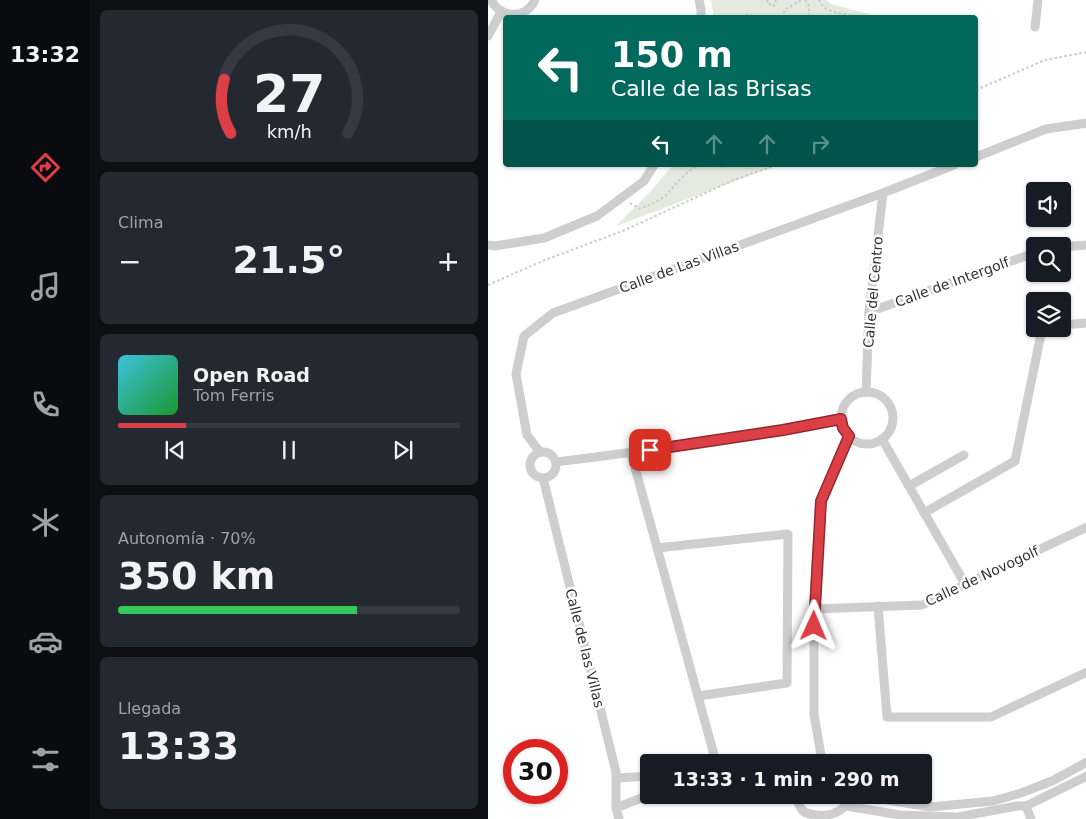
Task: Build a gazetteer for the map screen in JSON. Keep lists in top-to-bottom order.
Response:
{
  "streets": {
    "street": [
      "Calle de Las Villas",
      "Calle de Intergolf",
      "Calle del Centro",
      "Calle de Novogolf",
      "Calle de las Villas"
    ]
  },
  "crossings": [
    ["Calle de Las Villas", "Calle del Centro"],
    ["Calle de Las Villas", "Calle de las Villas"],
    ["Calle de Intergolf", "Calle del Centro"]
  ],
  "page": {
    "tabs": "13:32",
    "turn": ["150 m", "Calle de las Brisas"],
    "tile": [
      "Clima",
      ["Autonomía · 70%", "350 km"],
      ["Llegada", "13:33"]
    ],
    "heat": ["−", "21.5°", "+"],
    "song": ["Open Road", "Tom Ferris"],
    "limit": "30",
    "trip": "13:33 · 1 min · 290 m",
    "gauge": ["27", "km/h"]
  }
}
